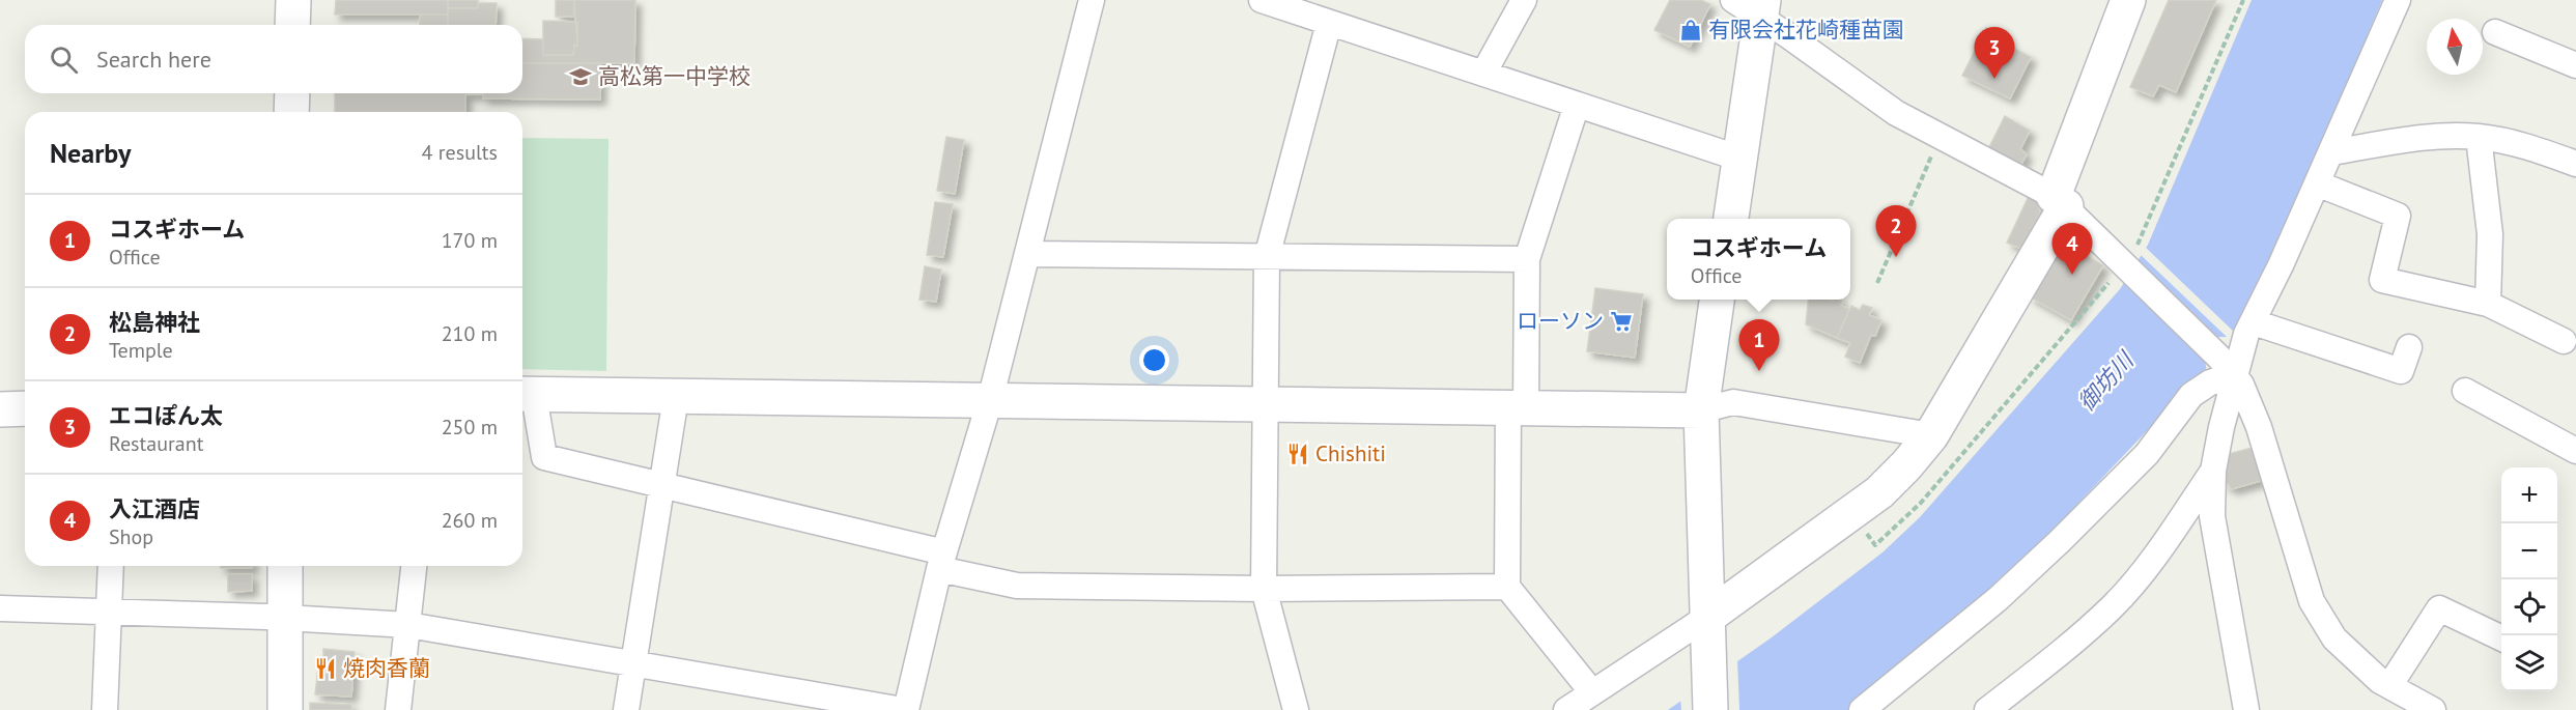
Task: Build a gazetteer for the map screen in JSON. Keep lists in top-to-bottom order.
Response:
{
  "water": ["御坊川"],
  "places": {
    "shop": ["有限会社花崎種苗園"],
    "school or university": ["高松第一中学校"],
    "supermarket": ["ローソン"],
    "restaurant": ["Chishiti", "焼肉香蘭"]
  },
  "north": "top",
  "page": {
    "search": "Search here",
    "pins": [
      "3",
      "2",
      "4",
      "1"
    ],
    "heading": ["Nearby", "4 results"],
    "list": [
      {
        "mark": "1",
        "name": "コスギホーム",
        "note": "Office",
        "value": "170 m"
      },
      {
        "mark": "2",
        "name": "松島神社",
        "note": "Temple",
        "value": "210 m"
      },
      {
        "mark": "3",
        "name": "エコぽん太",
        "note": "Restaurant",
        "value": "250 m"
      },
      {
        "mark": "4",
        "name": "入江酒店",
        "note": "Shop",
        "value": "260 m"
      }
    ],
    "popup": ["コスギホーム", "Office"],
    "map_buttons": ["+", "−"]
  }
}
